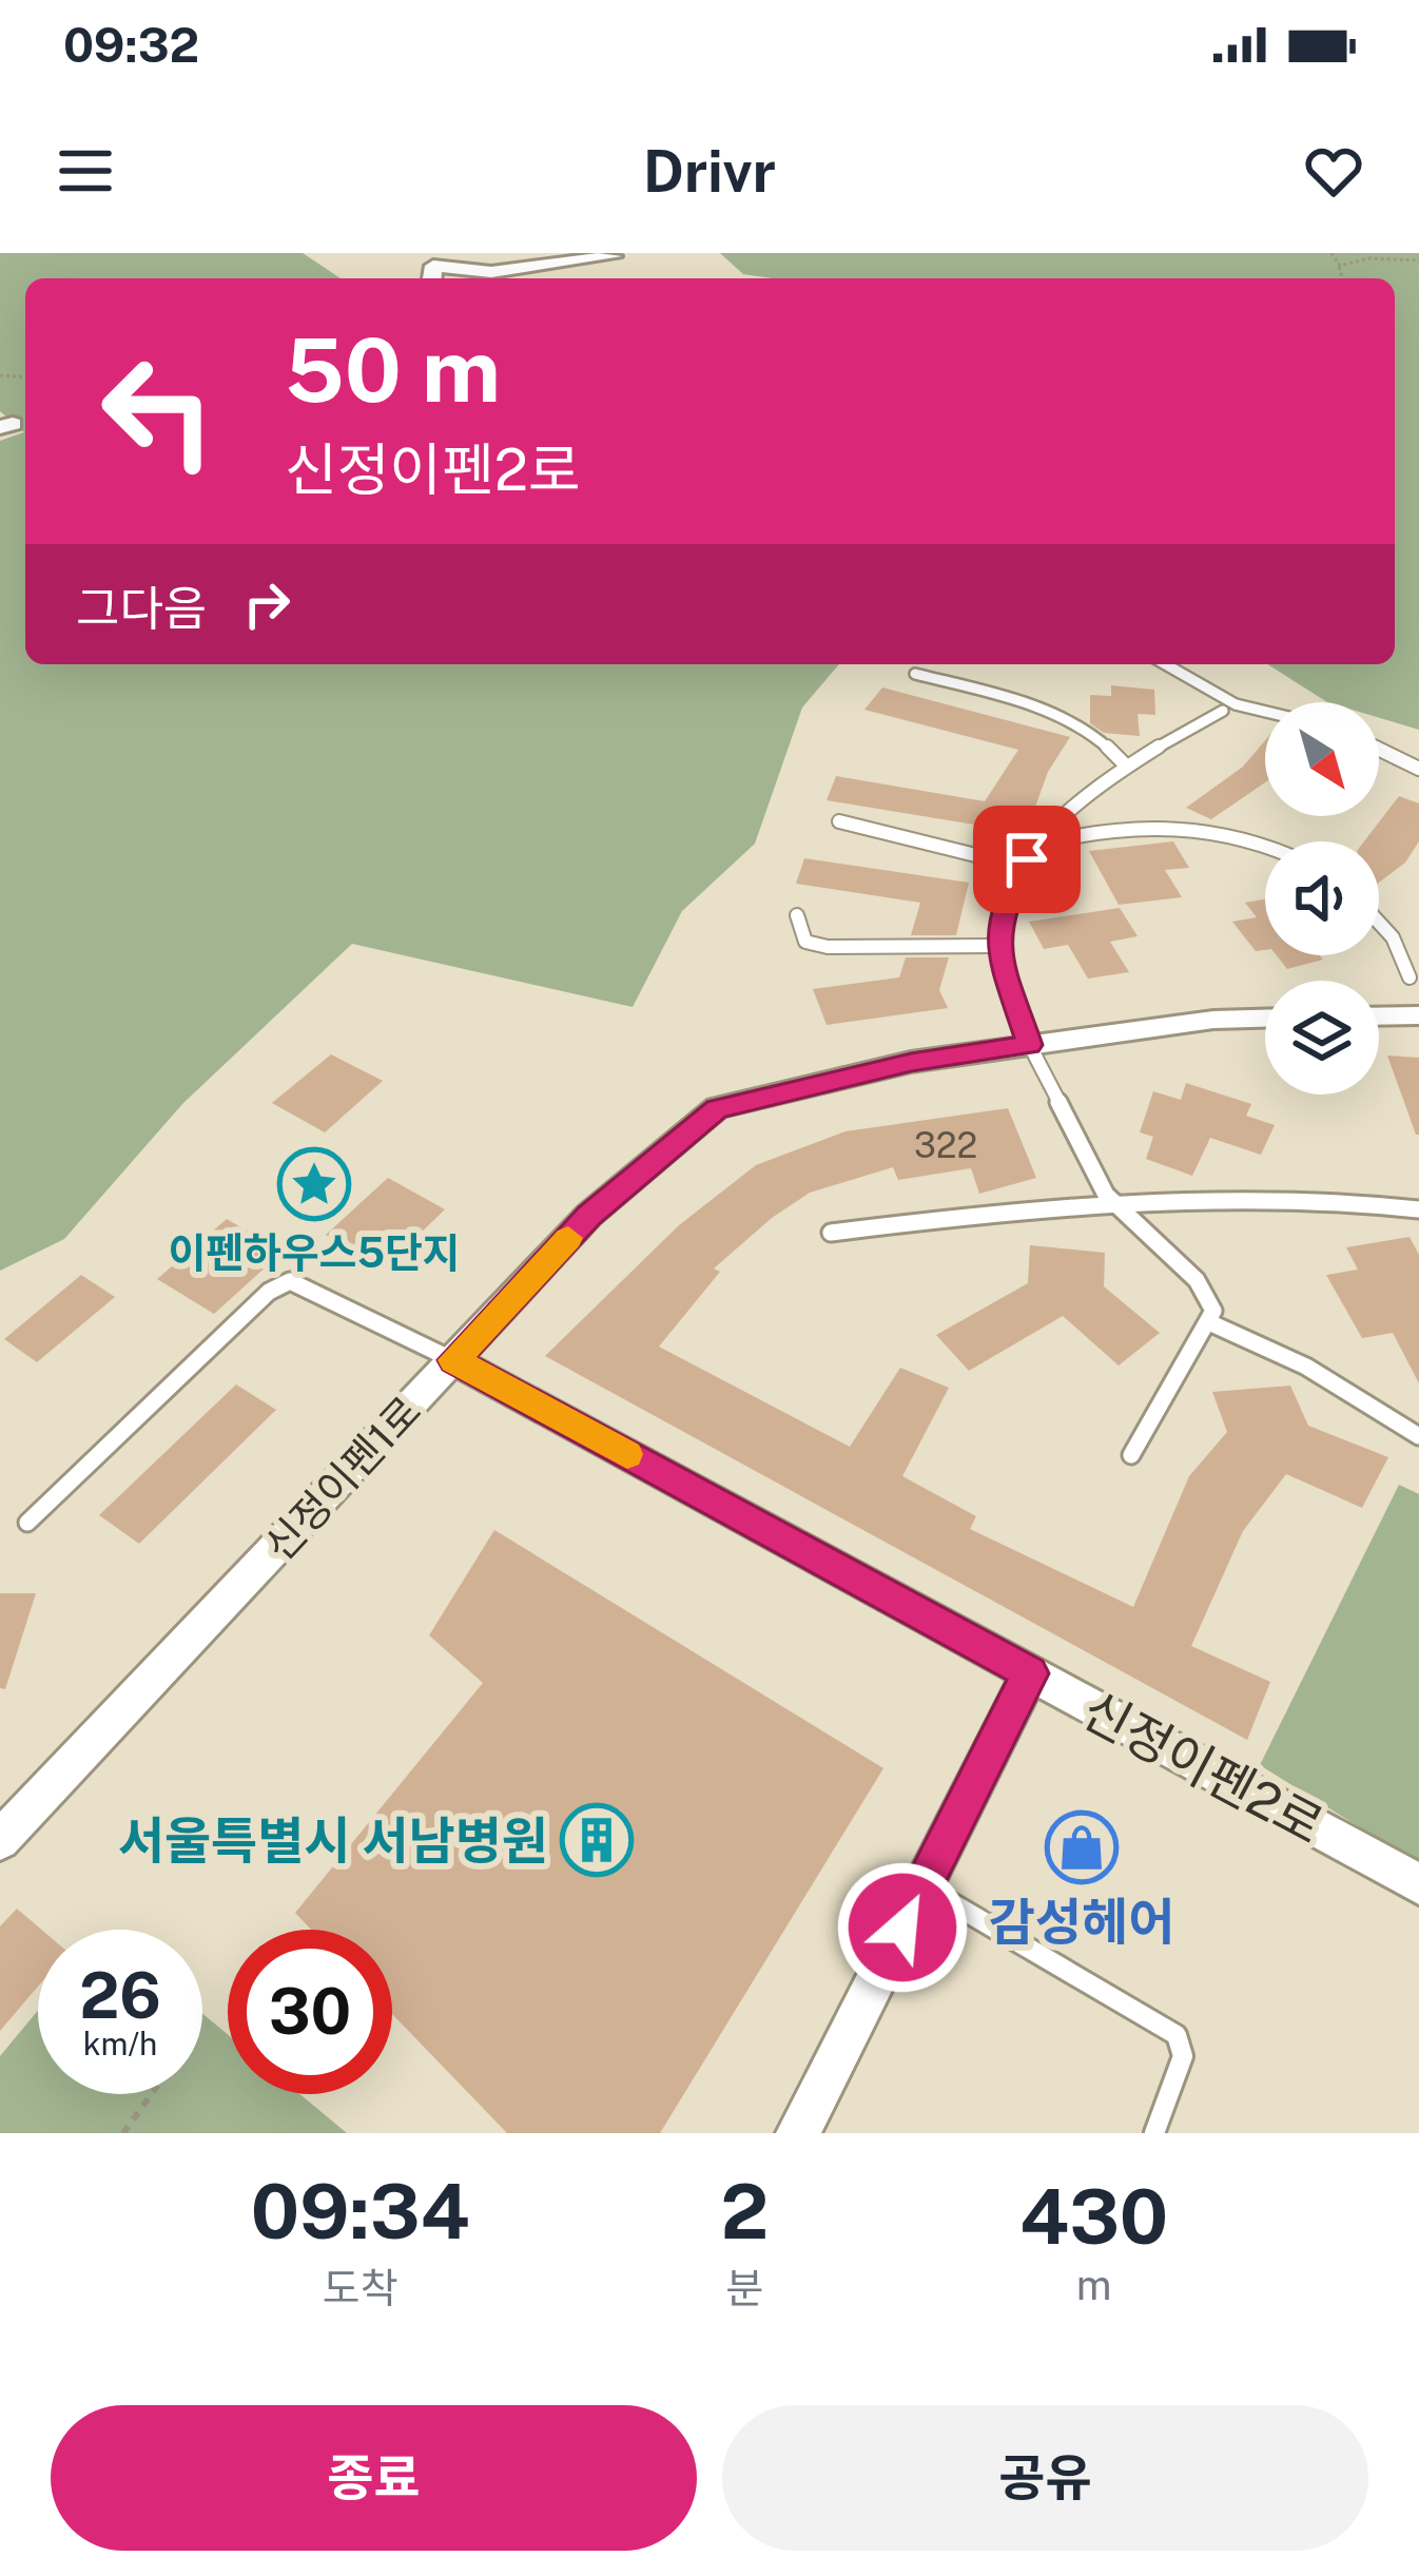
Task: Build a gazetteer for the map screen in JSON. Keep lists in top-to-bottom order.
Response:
{
  "streets": {
    "street": ["신정이펜1로", "신정이펜2로"]
  },
  "crossings": [
    ["신정이펜1로", "신정이펜2로"]
  ],
  "places": {
    "place": ["이펜하우스5단지"],
    "building": ["서울특별시 서남병원"],
    "shop": ["감성헤어"]
  },
  "house_numbers": ["322"],
  "north": "bottom right",
  "page": {
    "status": "09:32",
    "header": "Drivr",
    "turn": ["50 m", "신정이펜2로"],
    "then": "그다음",
    "speed": "26 km/h",
    "limit": "30",
    "eta": [
      "09:34",
      "도착",
      "2",
      "분",
      "430",
      "m"
    ],
    "buttons": ["종료", "공유"]
  }
}
